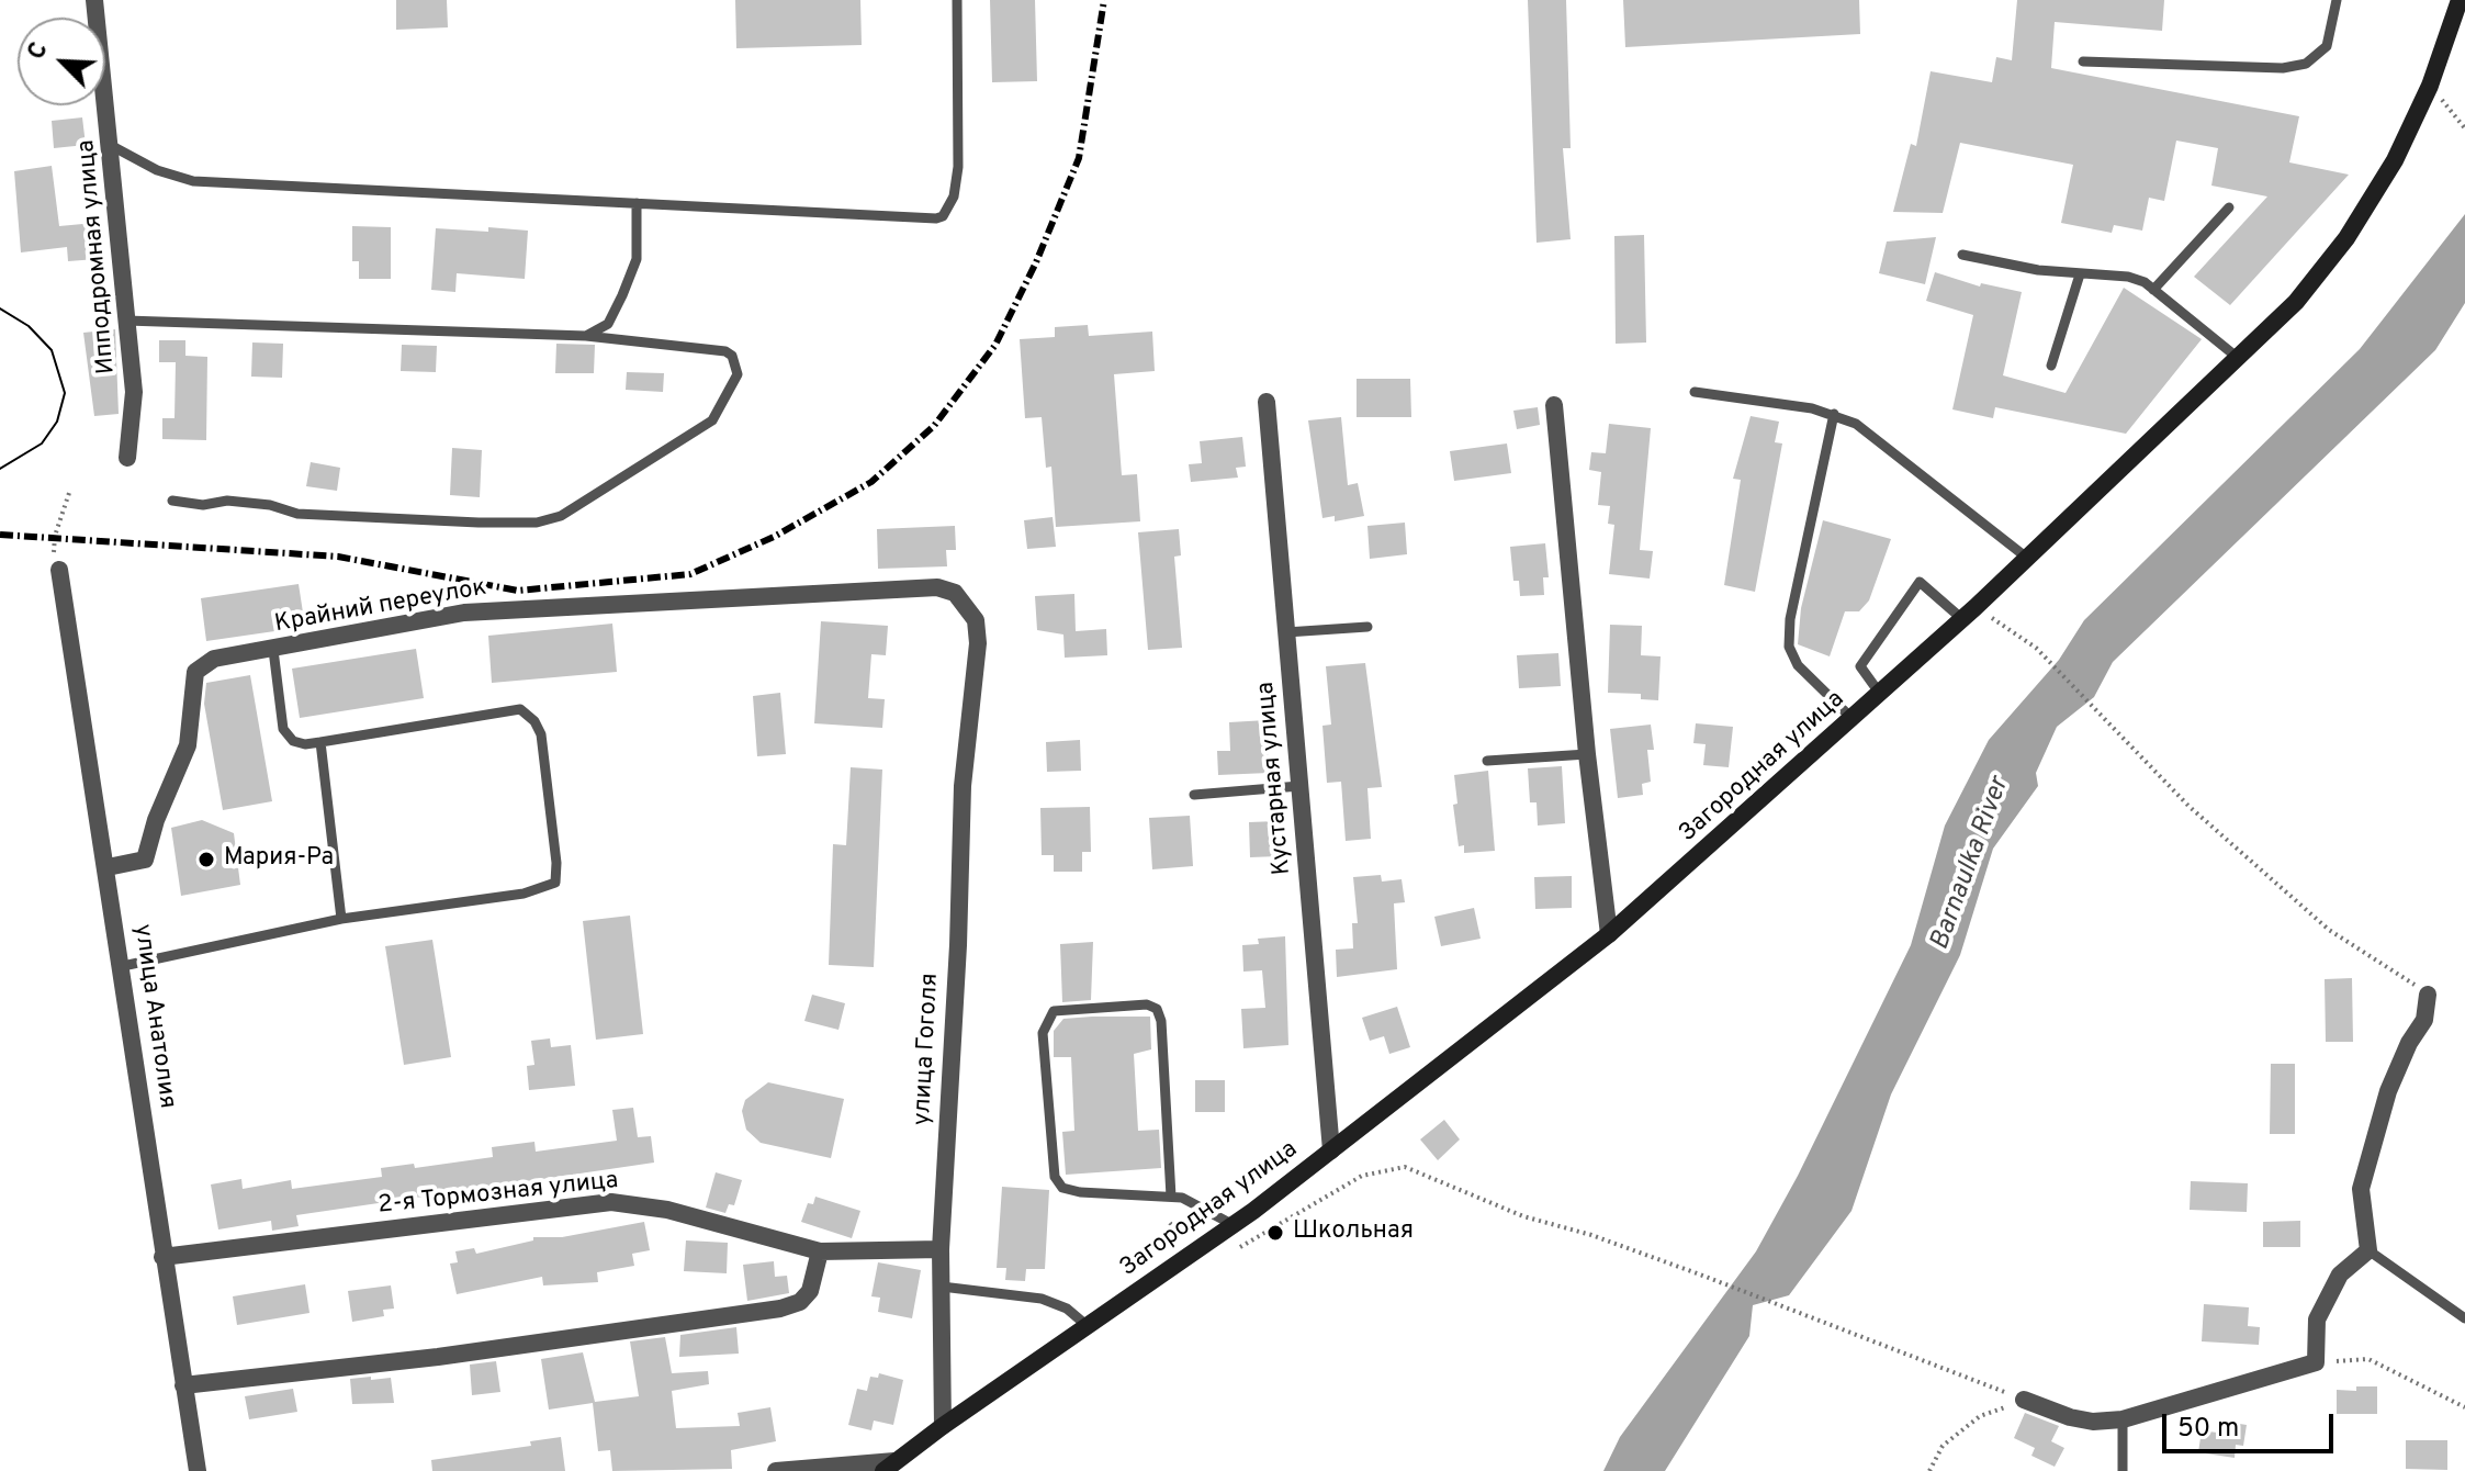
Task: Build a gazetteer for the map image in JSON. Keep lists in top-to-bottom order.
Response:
{
  "streets": {
    "main road": ["Загородная улица"],
    "street": [
      "Ипподромная улица",
      "Крайний переулок",
      "Кустарная улица",
      "улица Анатолия",
      "улица Гоголя",
      "2-я Тормозная улица"
    ]
  },
  "crossings": [
    ["Крайний переулок", "улица Анатолия"],
    ["Крайний переулок", "улица Гоголя"],
    ["Загородная улица", "Кустарная улица"],
    ["Загородная улица", "улица Гоголя"],
    ["улица Анатолия", "2-я Тормозная улица"],
    ["улица Гоголя", "2-я Тормозная улица"]
  ],
  "water": ["Barnaulka River"],
  "places": ["Мария-Ра", "Школьная"],
  "scale_bar": "50 m",
  "north": "top left"
}
